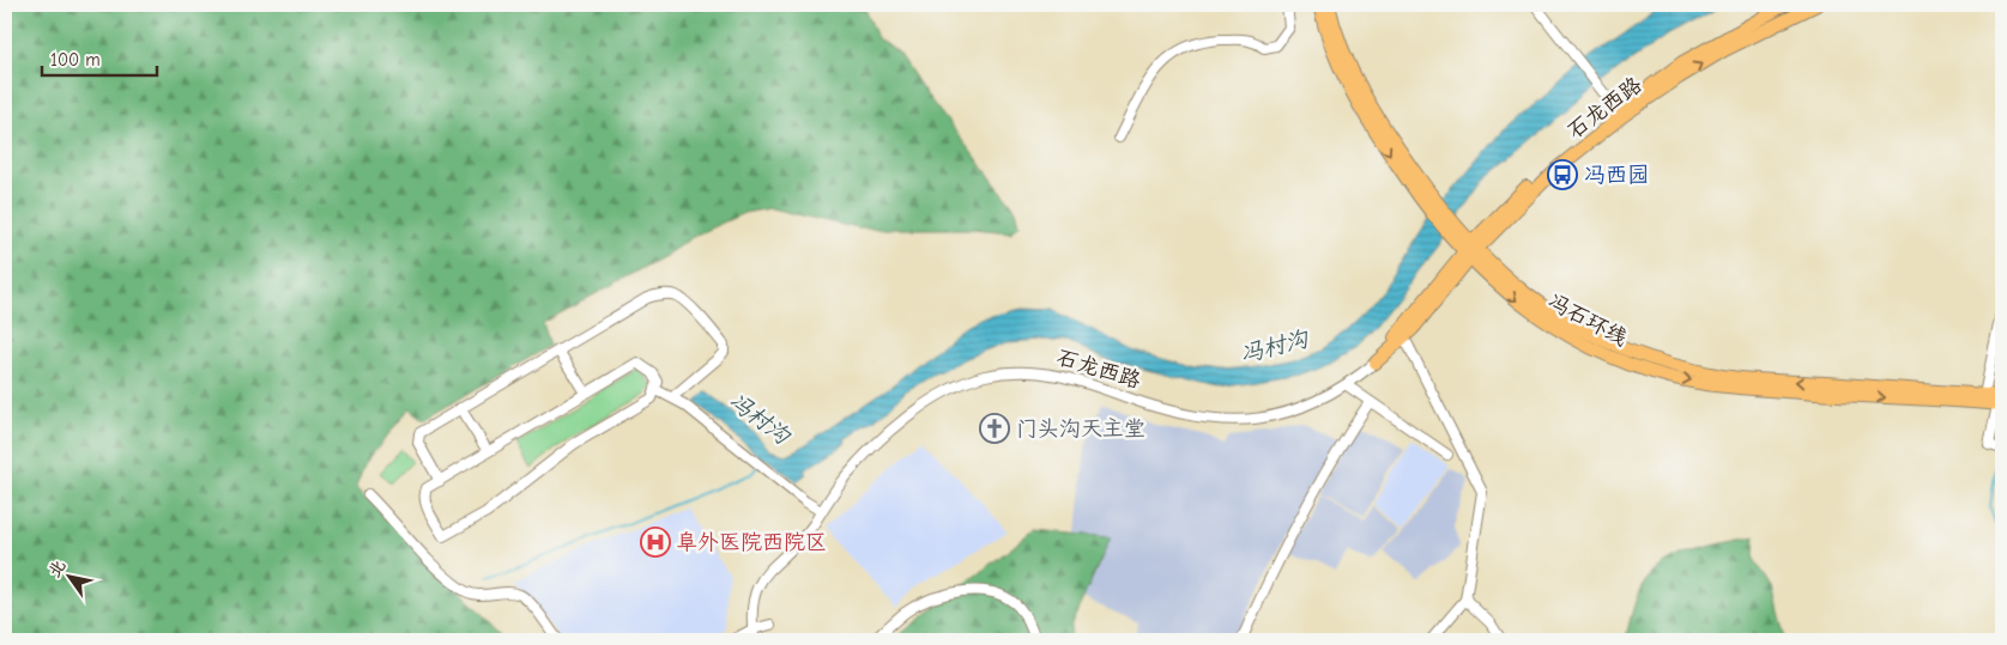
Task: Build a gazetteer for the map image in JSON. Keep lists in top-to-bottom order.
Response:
{
  "streets": {
    "main road": ["石龙西路", "冯石环线"]
  },
  "crossings": [
    ["石龙西路", "冯石环线"]
  ],
  "water": ["冯村沟"],
  "places": {
    "bus stop": ["冯西园"],
    "church": ["门头沟天主堂"],
    "hospital": ["阜外医院西院区"]
  },
  "scale_bar": "100 m",
  "north": "top left"
}
